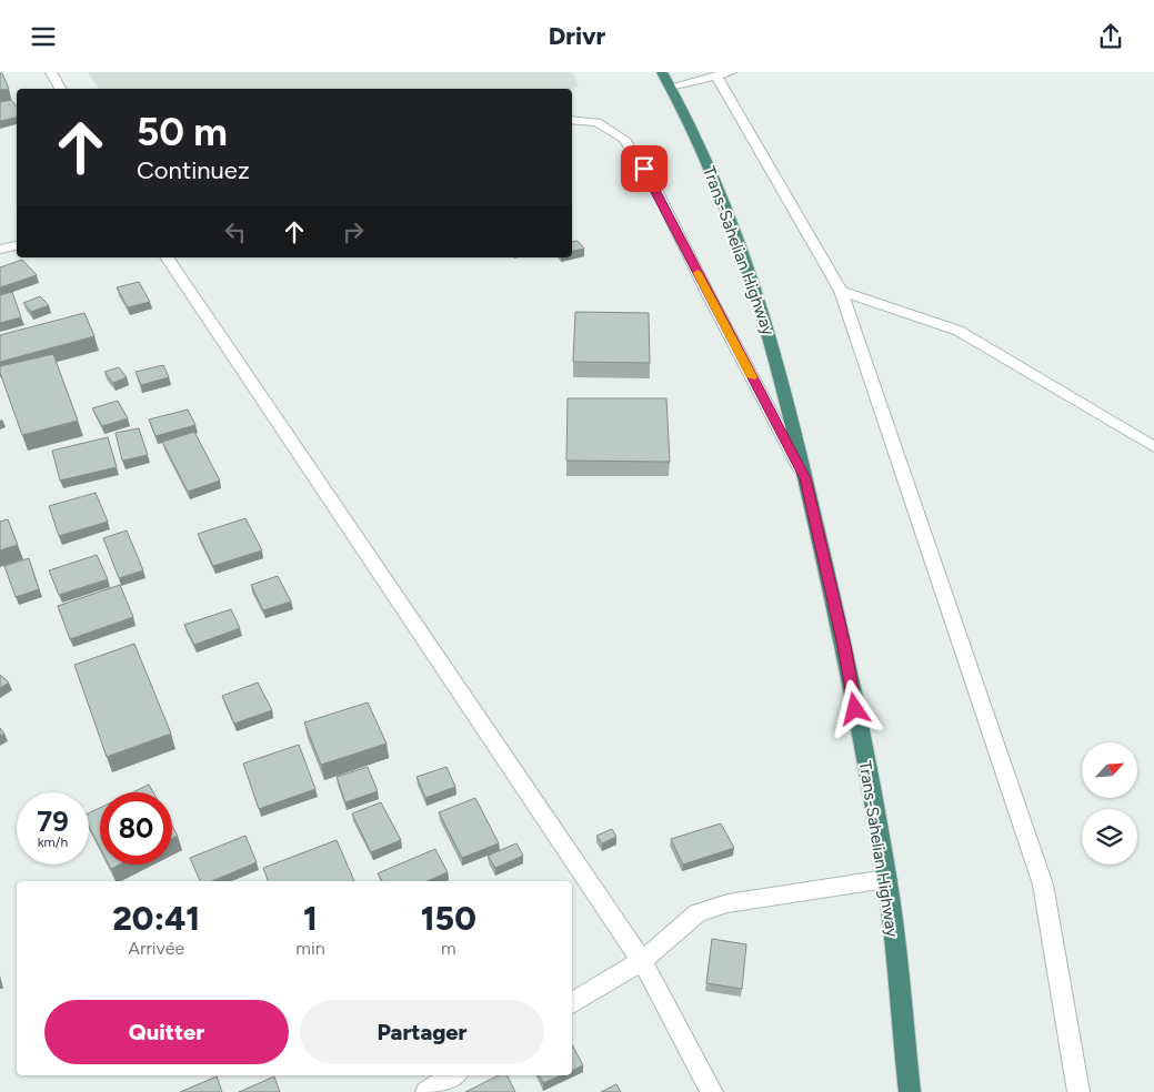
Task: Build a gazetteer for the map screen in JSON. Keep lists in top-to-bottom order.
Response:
{
  "streets": {
    "highway": ["Trans-Sahelian Highway"]
  },
  "north": "top right",
  "page": {
    "header": "Drivr",
    "turn": ["50 m", "Continuez"],
    "speed": "79 km/h",
    "limit": "80",
    "eta": [
      "20:41",
      "Arrivée",
      "1",
      "min",
      "150",
      "m"
    ],
    "buttons": ["Quitter", "Partager"]
  }
}
